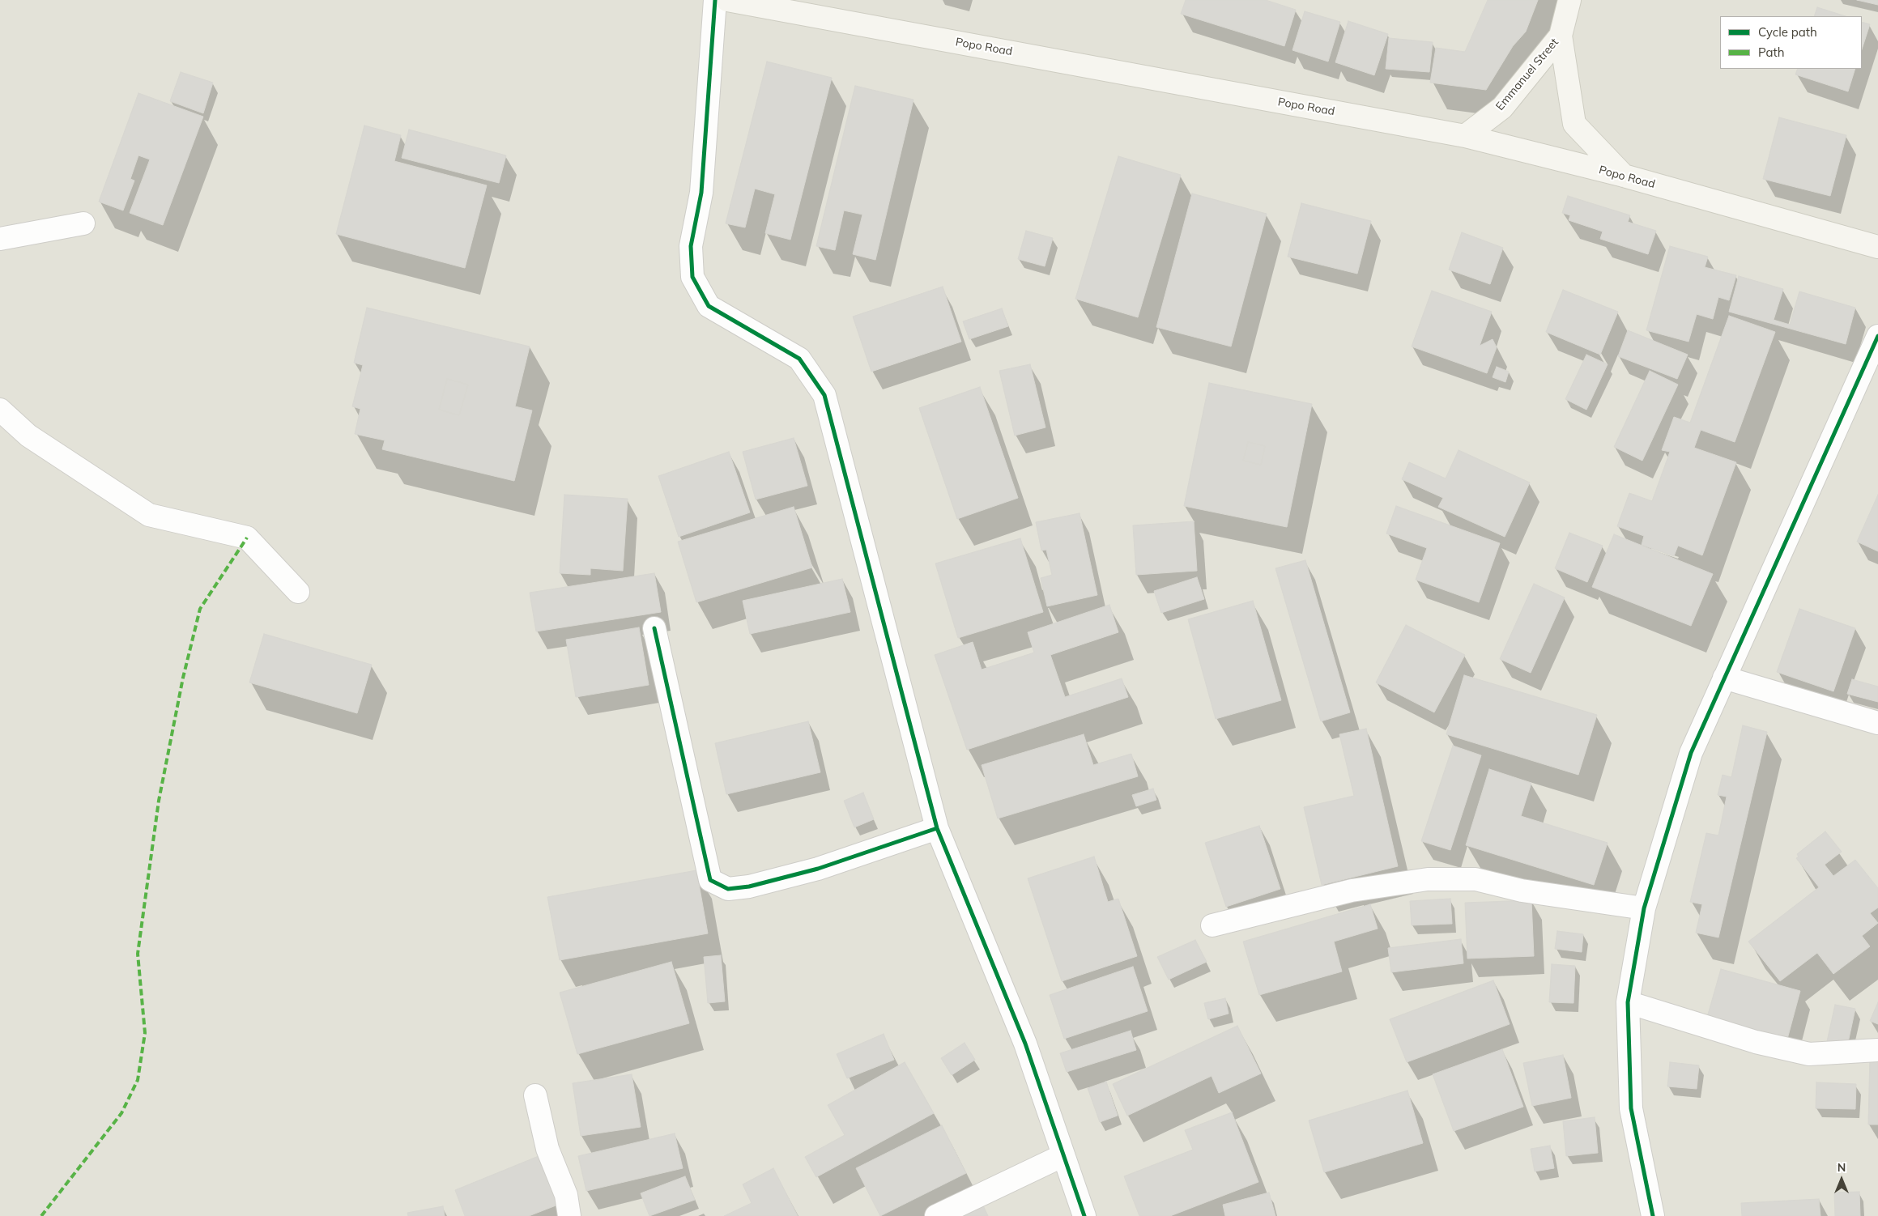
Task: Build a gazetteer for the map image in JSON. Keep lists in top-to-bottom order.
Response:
{
  "streets": {
    "main road": ["Popo Road", "Emmanuel Street"]
  },
  "crossings": [
    ["Popo Road", "Emmanuel Street"]
  ],
  "legend": ["Cycle path", "Path"],
  "north": "top"
}
